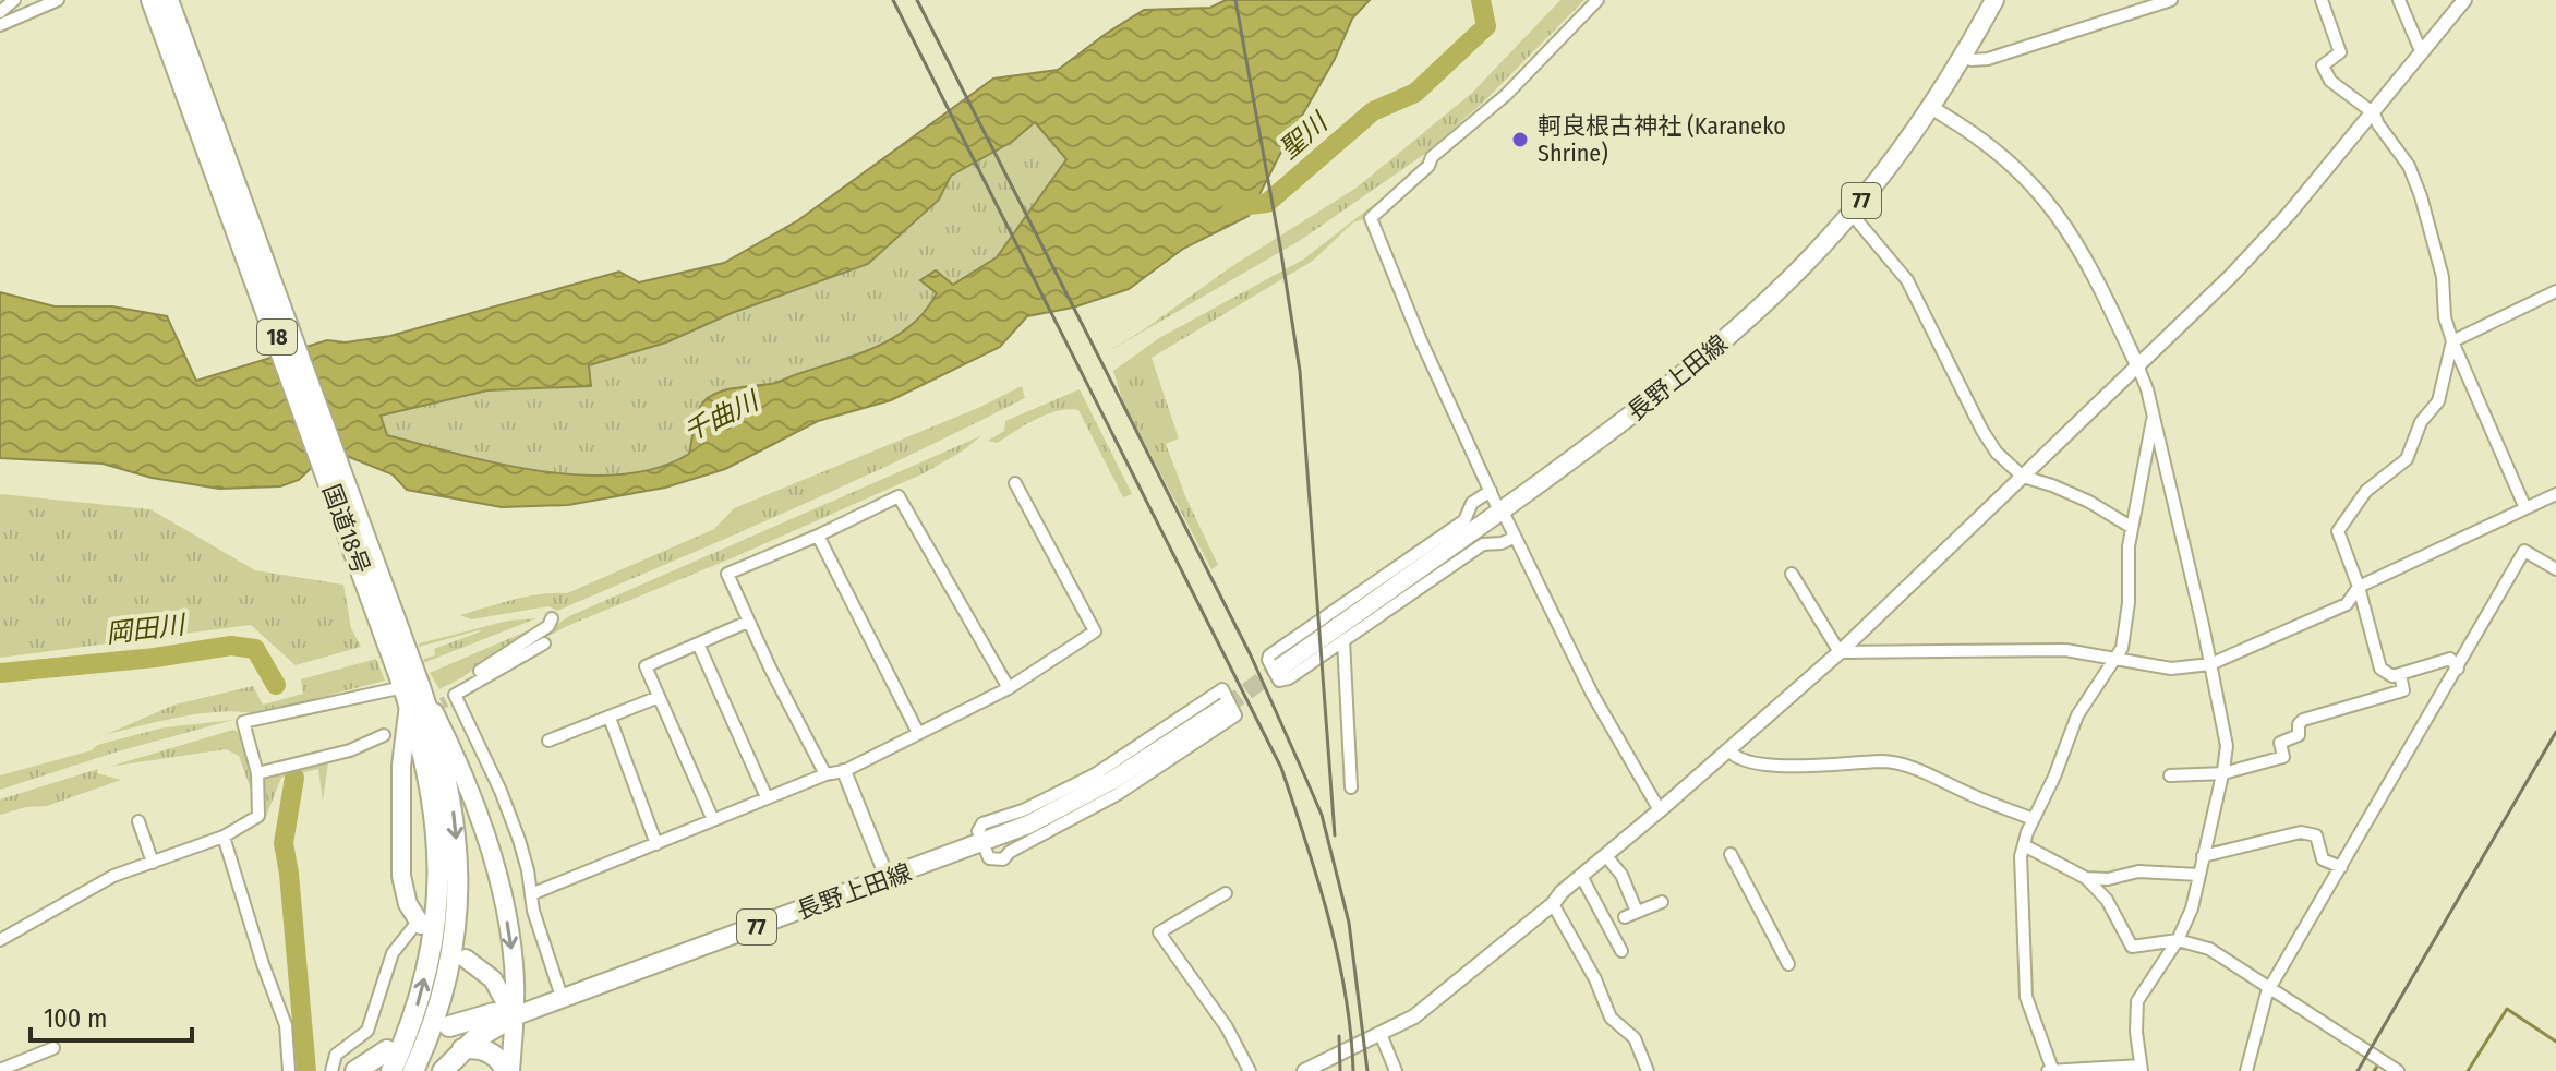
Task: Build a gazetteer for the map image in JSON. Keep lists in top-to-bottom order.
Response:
{
  "streets": {
    "highway": ["18", "国道18号"],
    "main road": ["77", "長野上田線"]
  },
  "water": ["聖川", "千曲川", "岡田川"],
  "places": ["軻良根古神社 (Karaneko Shrine)"],
  "scale_bar": "100 m"
}
